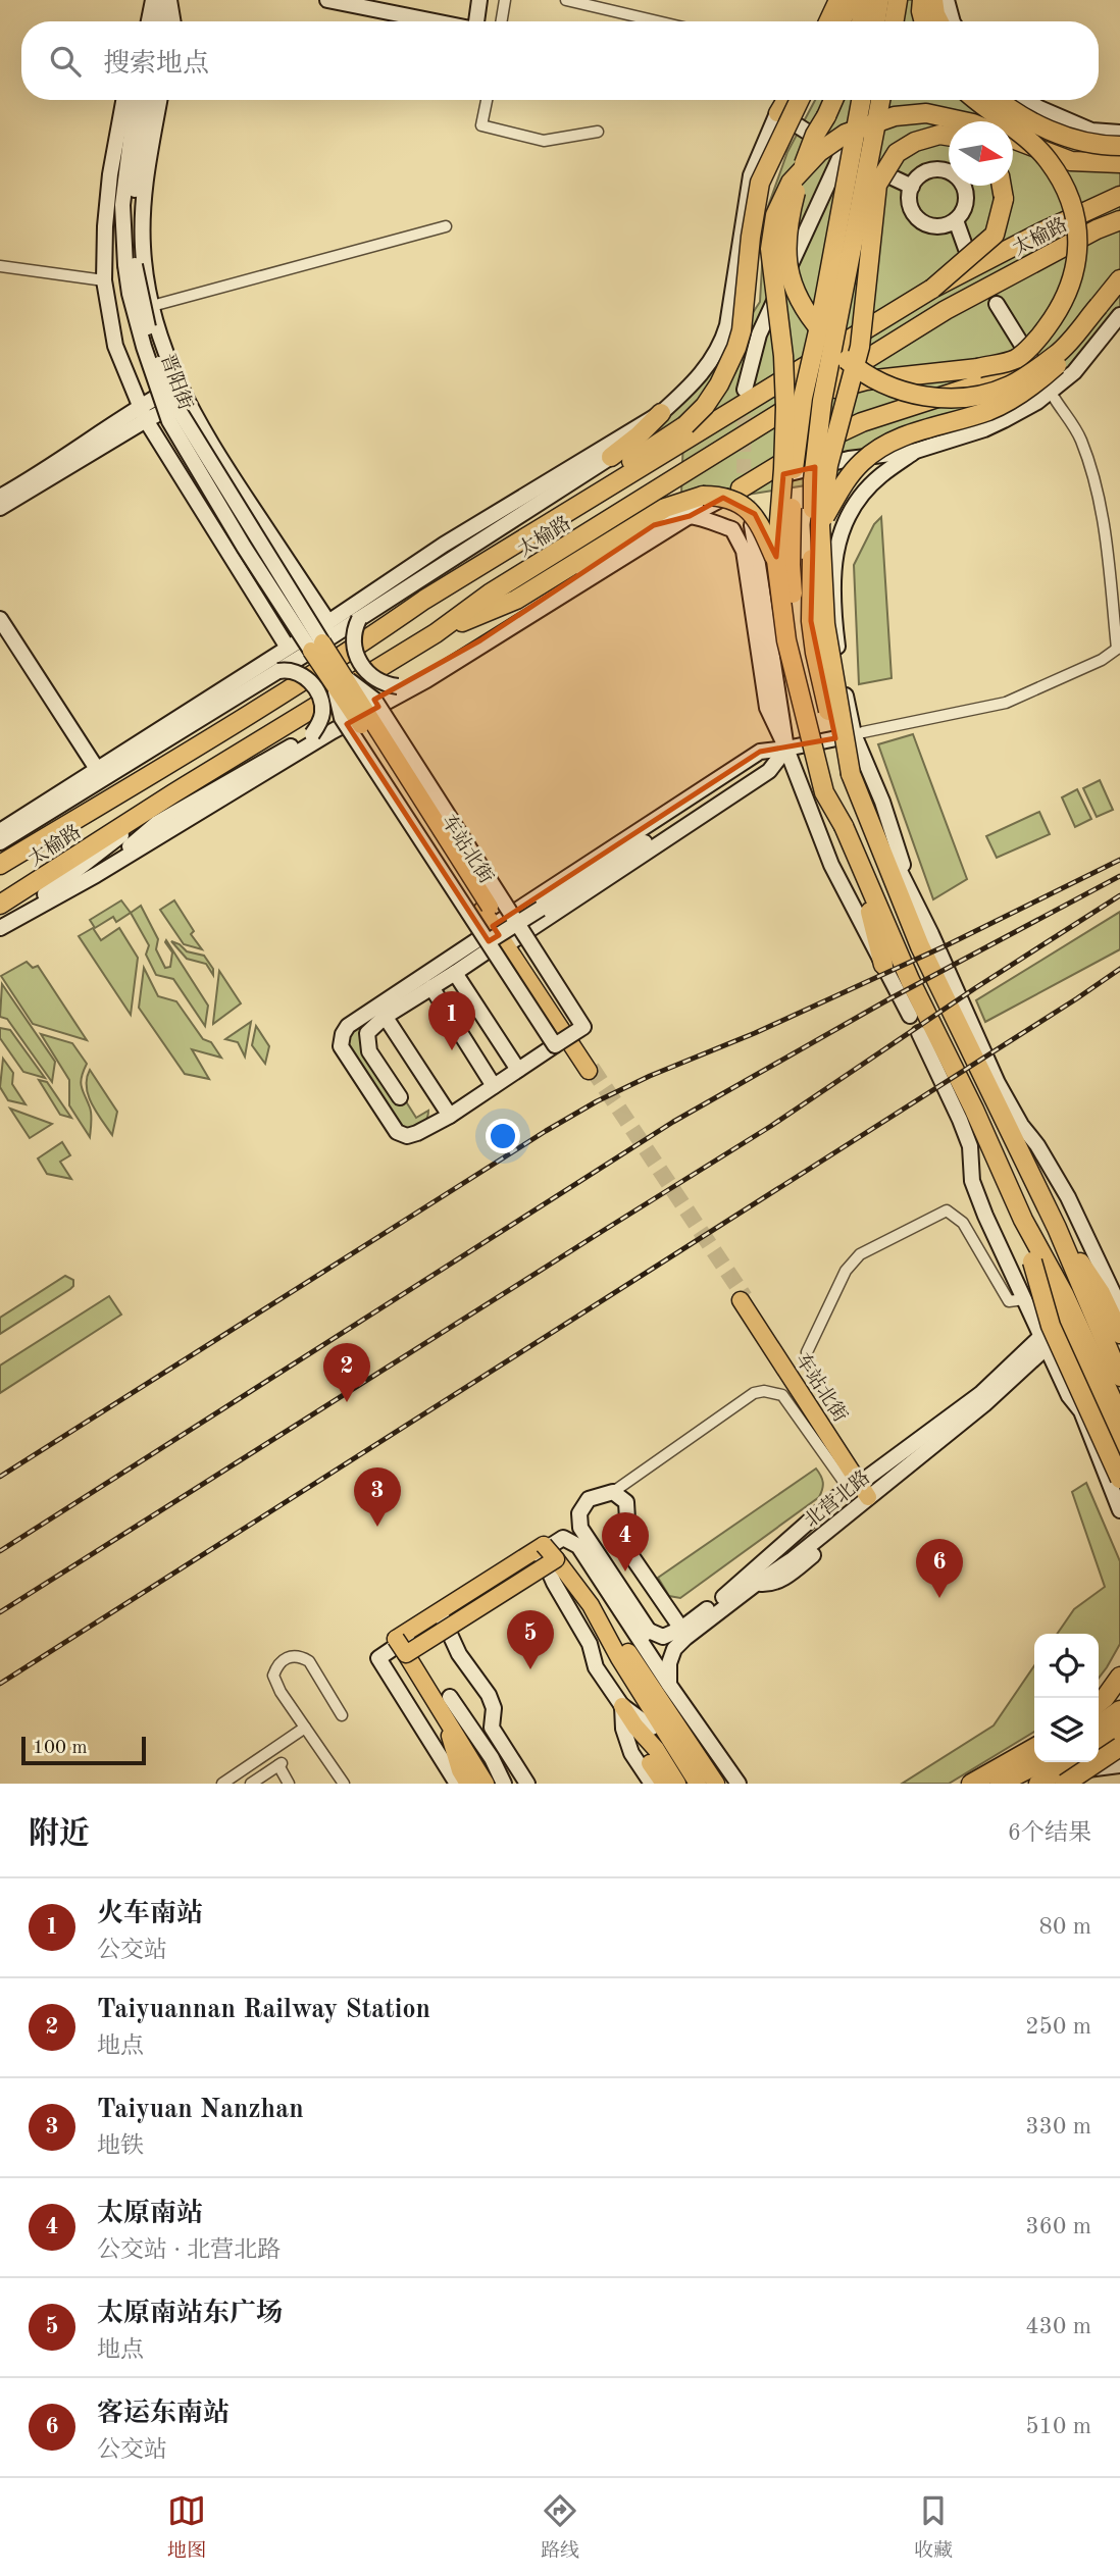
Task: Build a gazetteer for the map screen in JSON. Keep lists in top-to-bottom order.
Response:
{
  "streets": {
    "highway": ["太榆路"],
    "main road": ["晋阳街", "车站北街", "北营北路"]
  },
  "crossings": [
    ["晋阳街", "车站北街"],
    ["车站北街", "北营北路"]
  ],
  "scale_bar": "100 m",
  "north": "right",
  "page": {
    "search": "搜索地点",
    "pins": [
      "1",
      "2",
      "3",
      "4",
      "6",
      "5"
    ],
    "scale": "100 m",
    "heading": ["附近", "6个结果"],
    "list": [
      {
        "mark": "1",
        "name": "火车南站",
        "note": "公交站",
        "value": "80 m"
      },
      {
        "mark": "2",
        "name": "Taiyuannan Railway Station",
        "note": "地点",
        "value": "250 m"
      },
      {
        "mark": "3",
        "name": "Taiyuan Nanzhan",
        "note": "地铁",
        "value": "330 m"
      },
      {
        "mark": "4",
        "name": "太原南站",
        "note": "公交站 · 北营北路",
        "value": "360 m"
      },
      {
        "mark": "5",
        "name": "太原南站东广场",
        "note": "地点",
        "value": "430 m"
      },
      {
        "mark": "6",
        "name": "客运东南站",
        "note": "公交站",
        "value": "510 m"
      }
    ],
    "nav": ["地图", "路线", "收藏"]
  }
}
